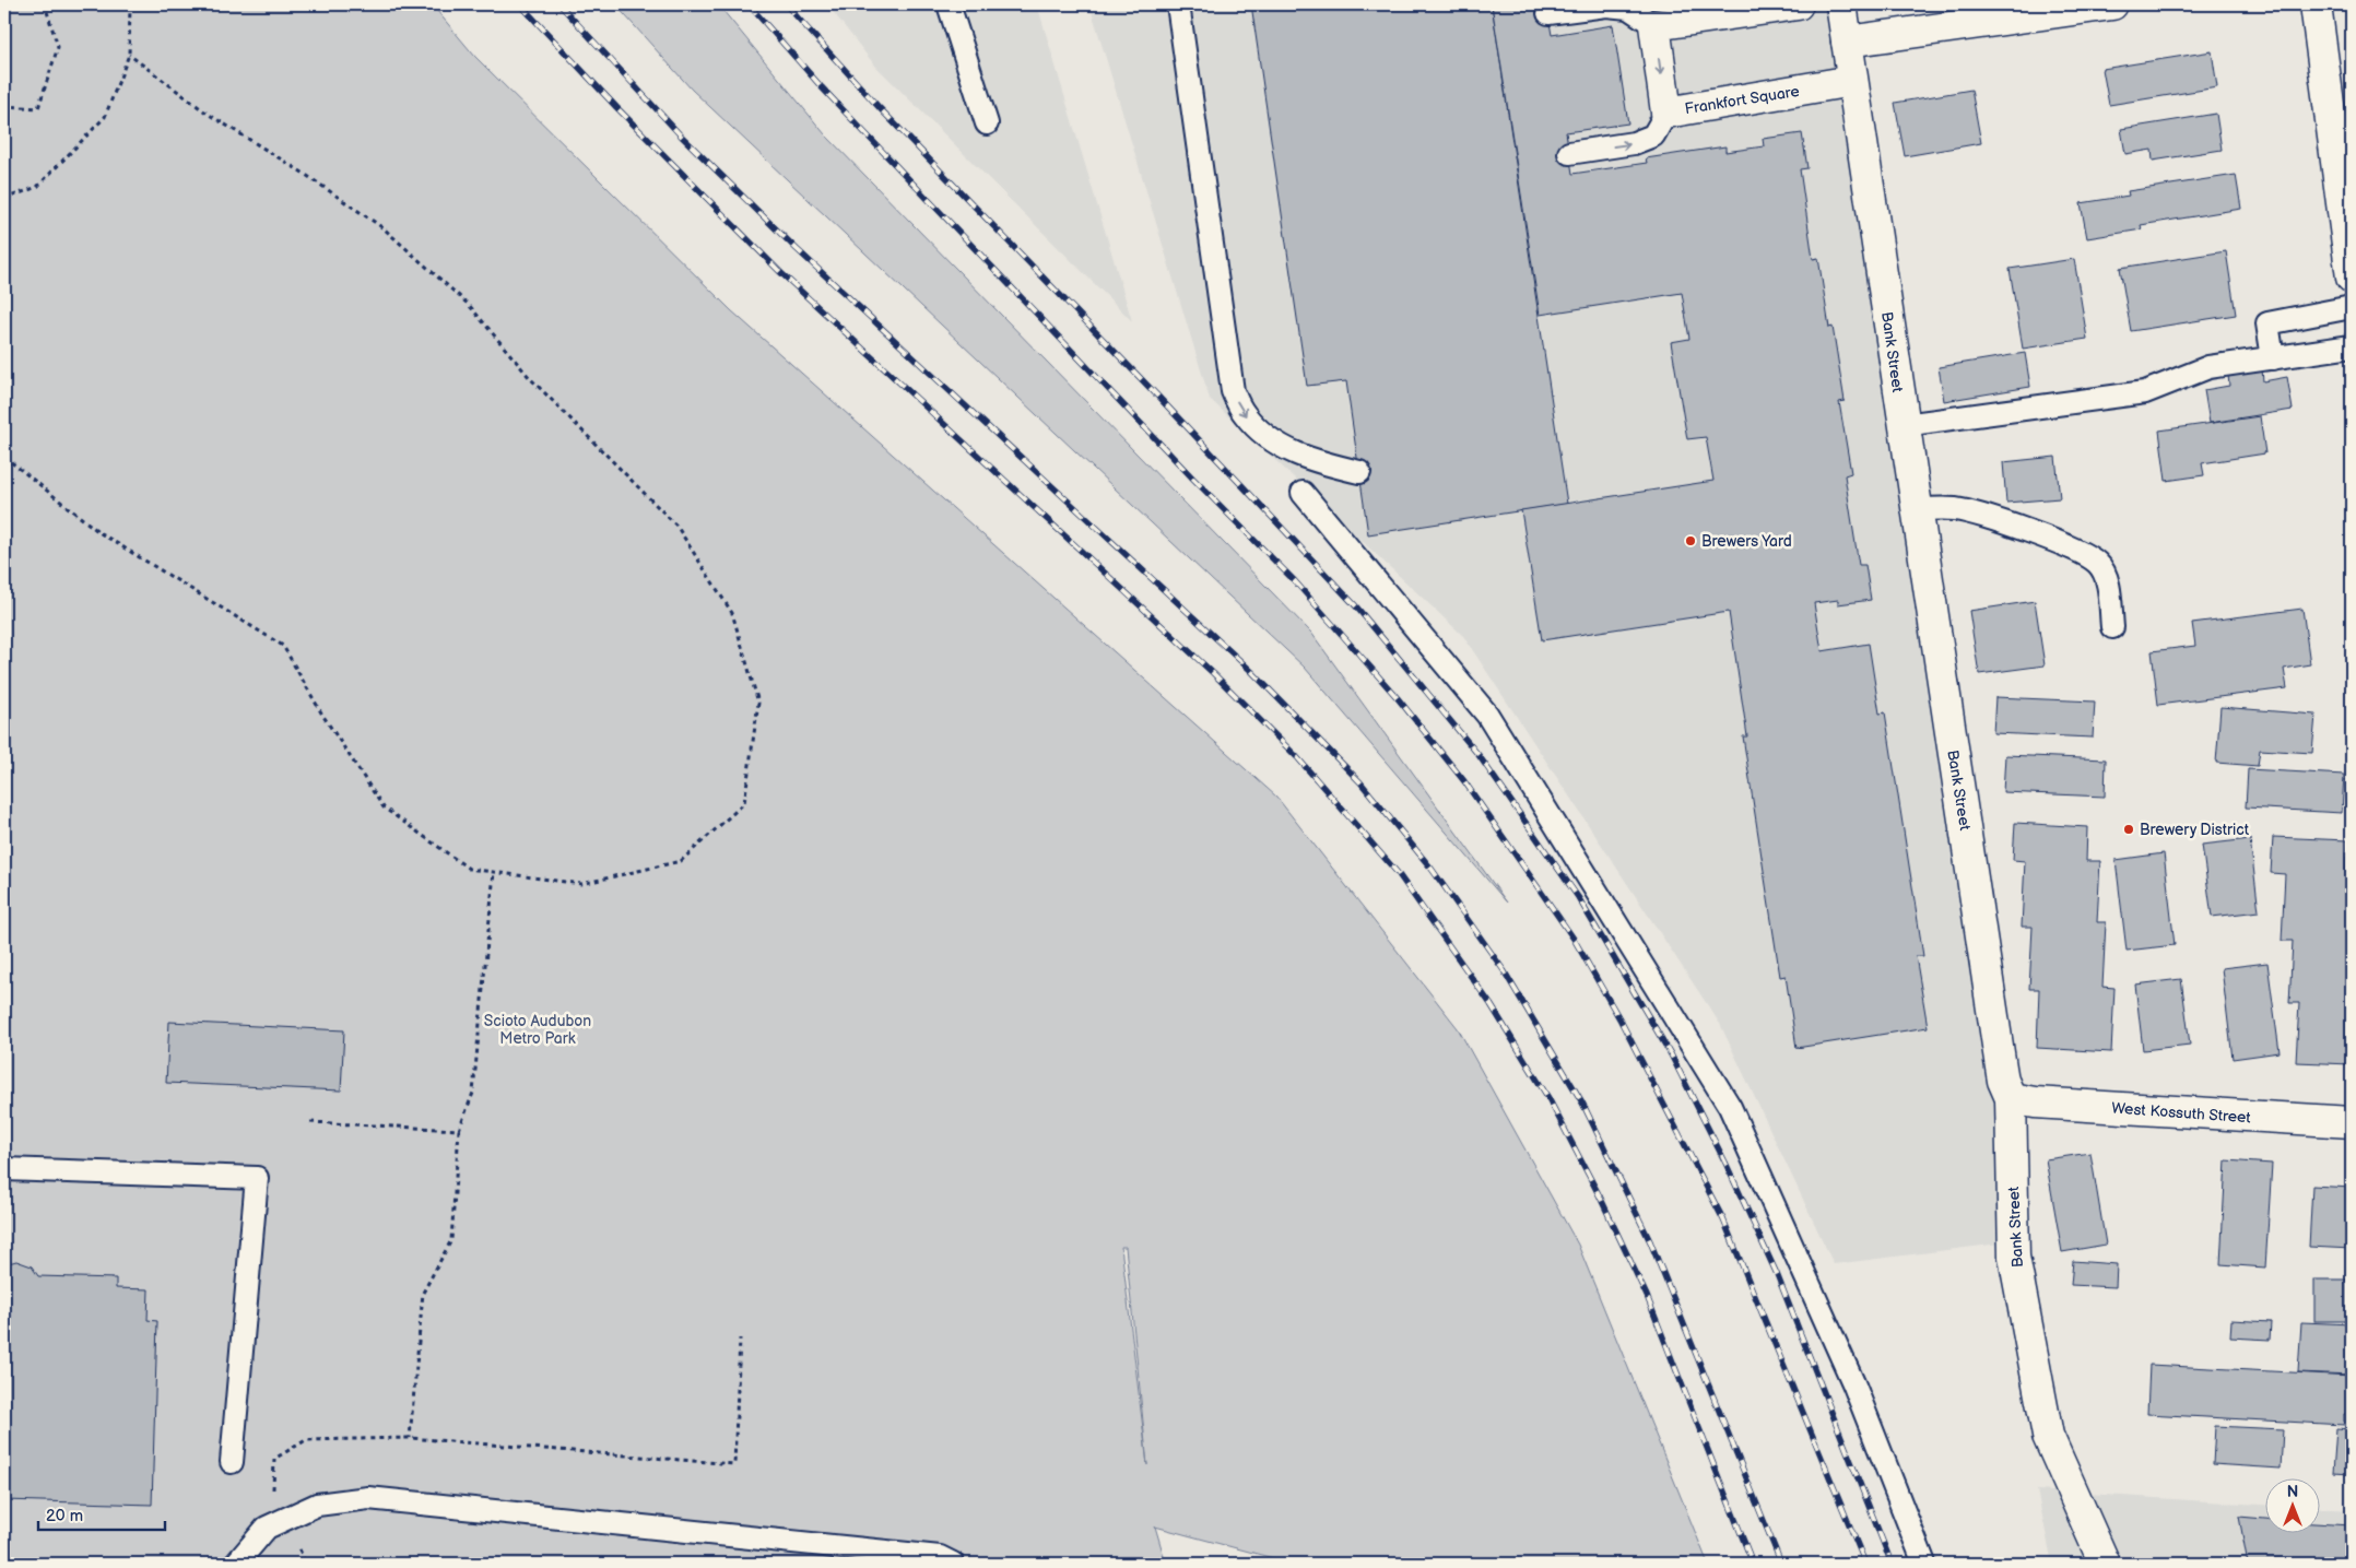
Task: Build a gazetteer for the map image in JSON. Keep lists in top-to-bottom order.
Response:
{
  "streets": {
    "street": ["Frankfort Square", "Bank Street", "West Kossuth Street"]
  },
  "crossings": [
    ["Frankfort Square", "Bank Street"],
    ["Bank Street", "West Kossuth Street"]
  ],
  "parks": ["Scioto Audubon Metro Park"],
  "places": ["Brewers Yard", "Brewery District"],
  "scale_bar": "20 m",
  "north": "top"
}
